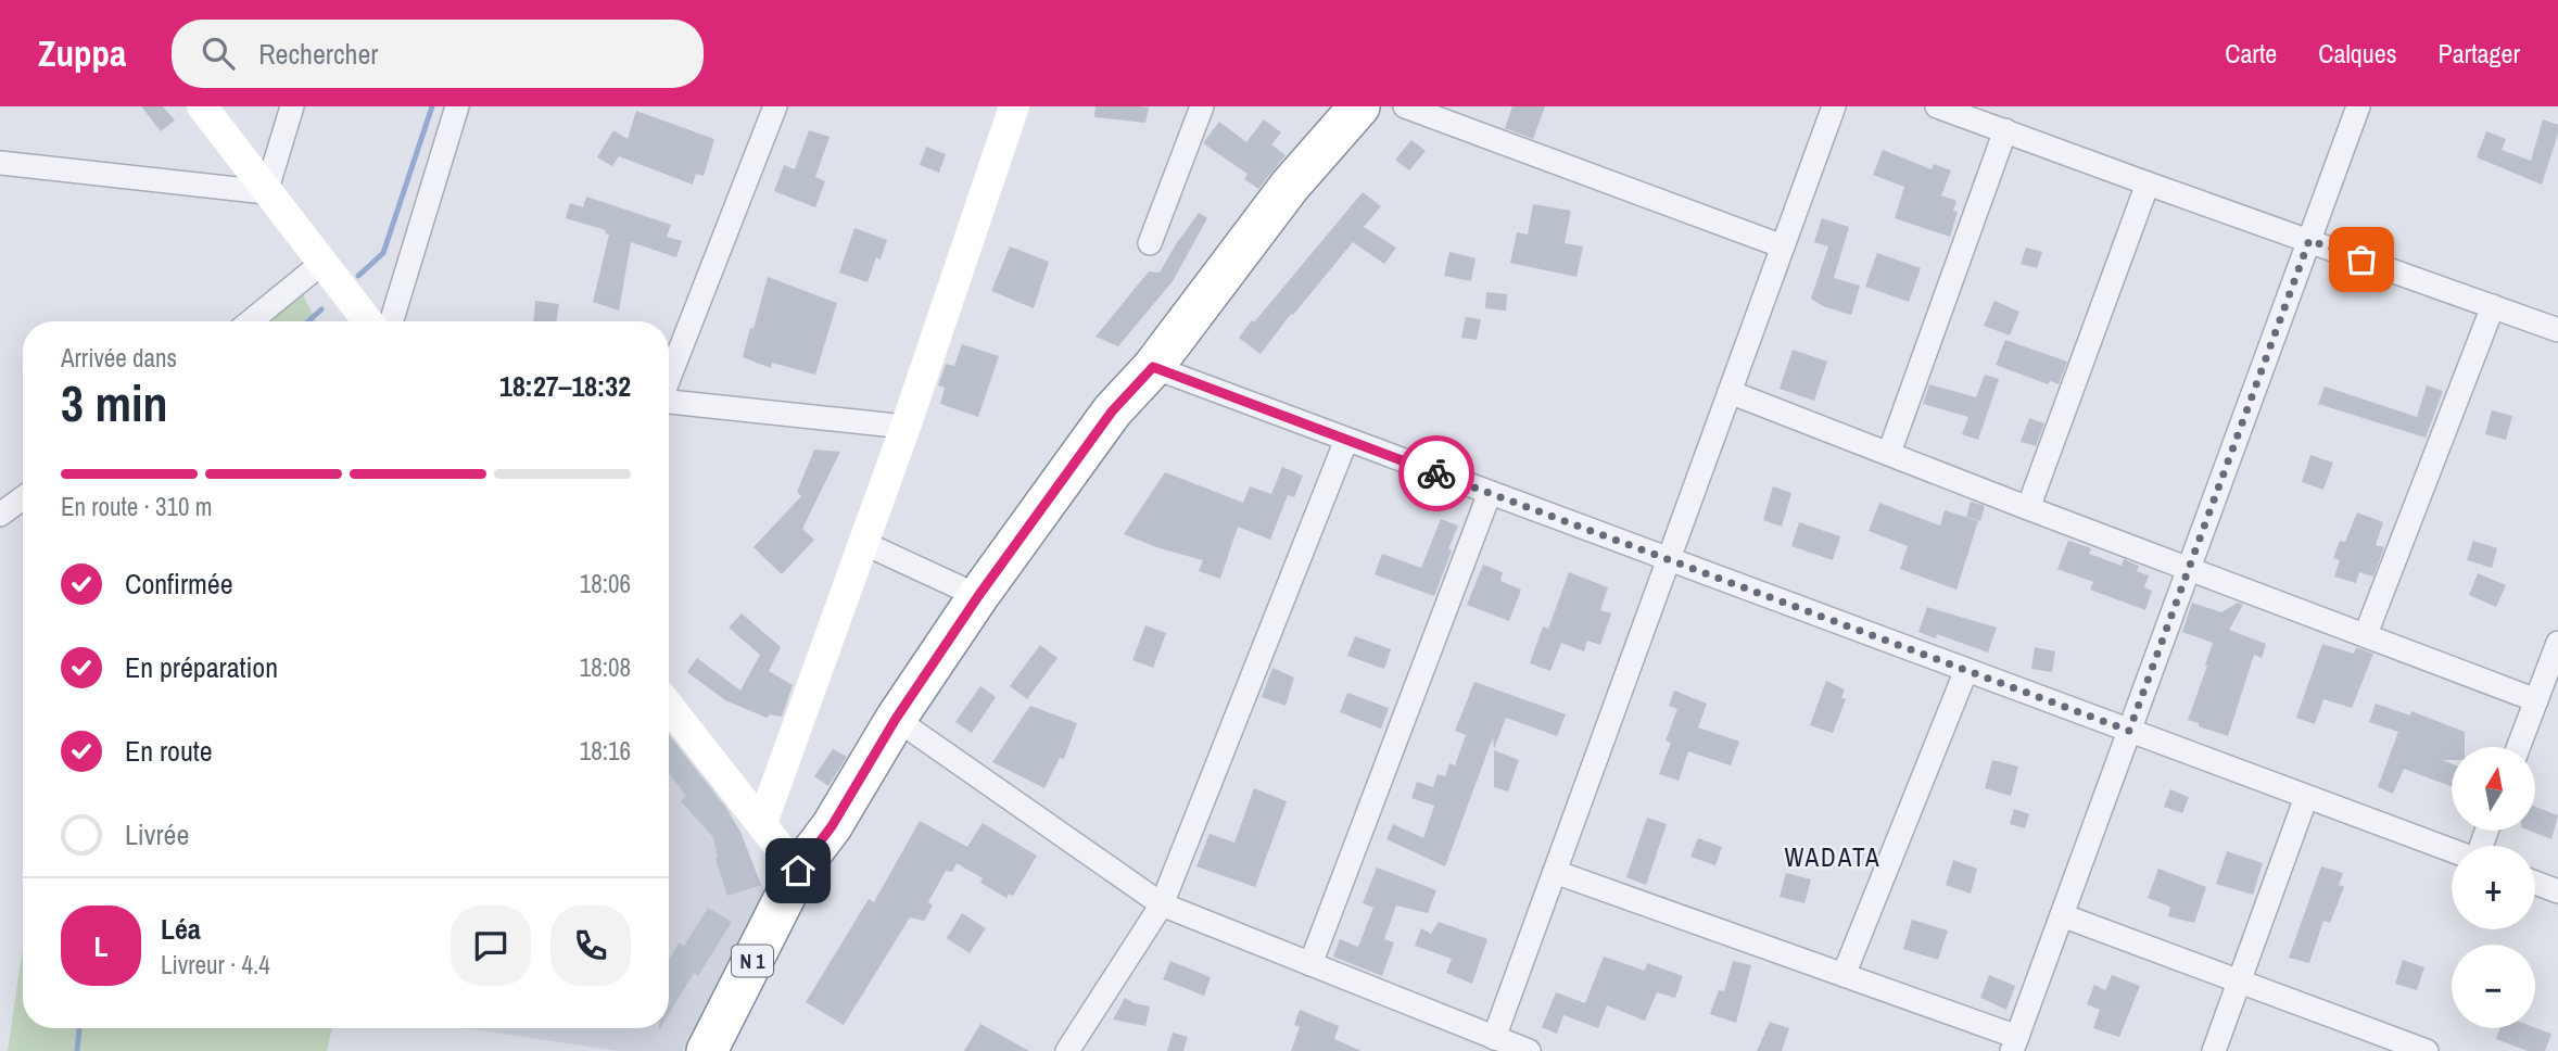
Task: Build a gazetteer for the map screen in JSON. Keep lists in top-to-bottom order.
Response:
{
  "streets": {
    "highway": ["N 1"]
  },
  "districts": ["WADATA"],
  "north": "top",
  "page": {
    "header": "Zuppa",
    "search": "Rechercher",
    "nav": ["Carte", "Calques", "Partager"],
    "heading": ["3 min", "Arrivée dans", "18:27–18:32"],
    "panel": ["Léa", "Livreur · 4.4"],
    "bar": "En route · 310 m",
    "list": [
      ["Confirmée", "18:06"],
      ["En préparation", "18:08"],
      ["En route", "18:16"],
      "Livrée"
    ],
    "map_buttons": ["+", "−"],
    "round": "L"
  }
}
